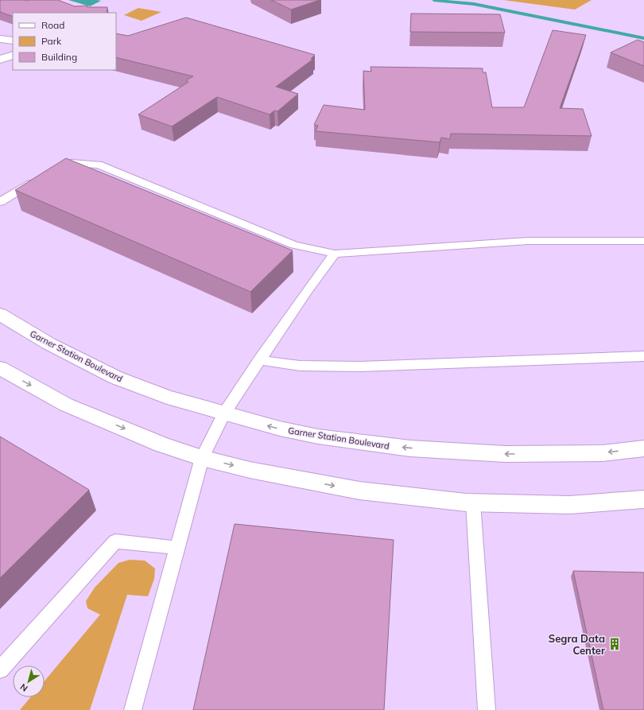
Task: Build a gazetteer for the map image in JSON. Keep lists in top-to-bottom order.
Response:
{
  "streets": {
    "street": ["Garner Station Boulevard"]
  },
  "places": {
    "building": ["Segra Data Center"]
  },
  "legend": ["Road", "Park", "Building"],
  "north": "bottom left"
}
